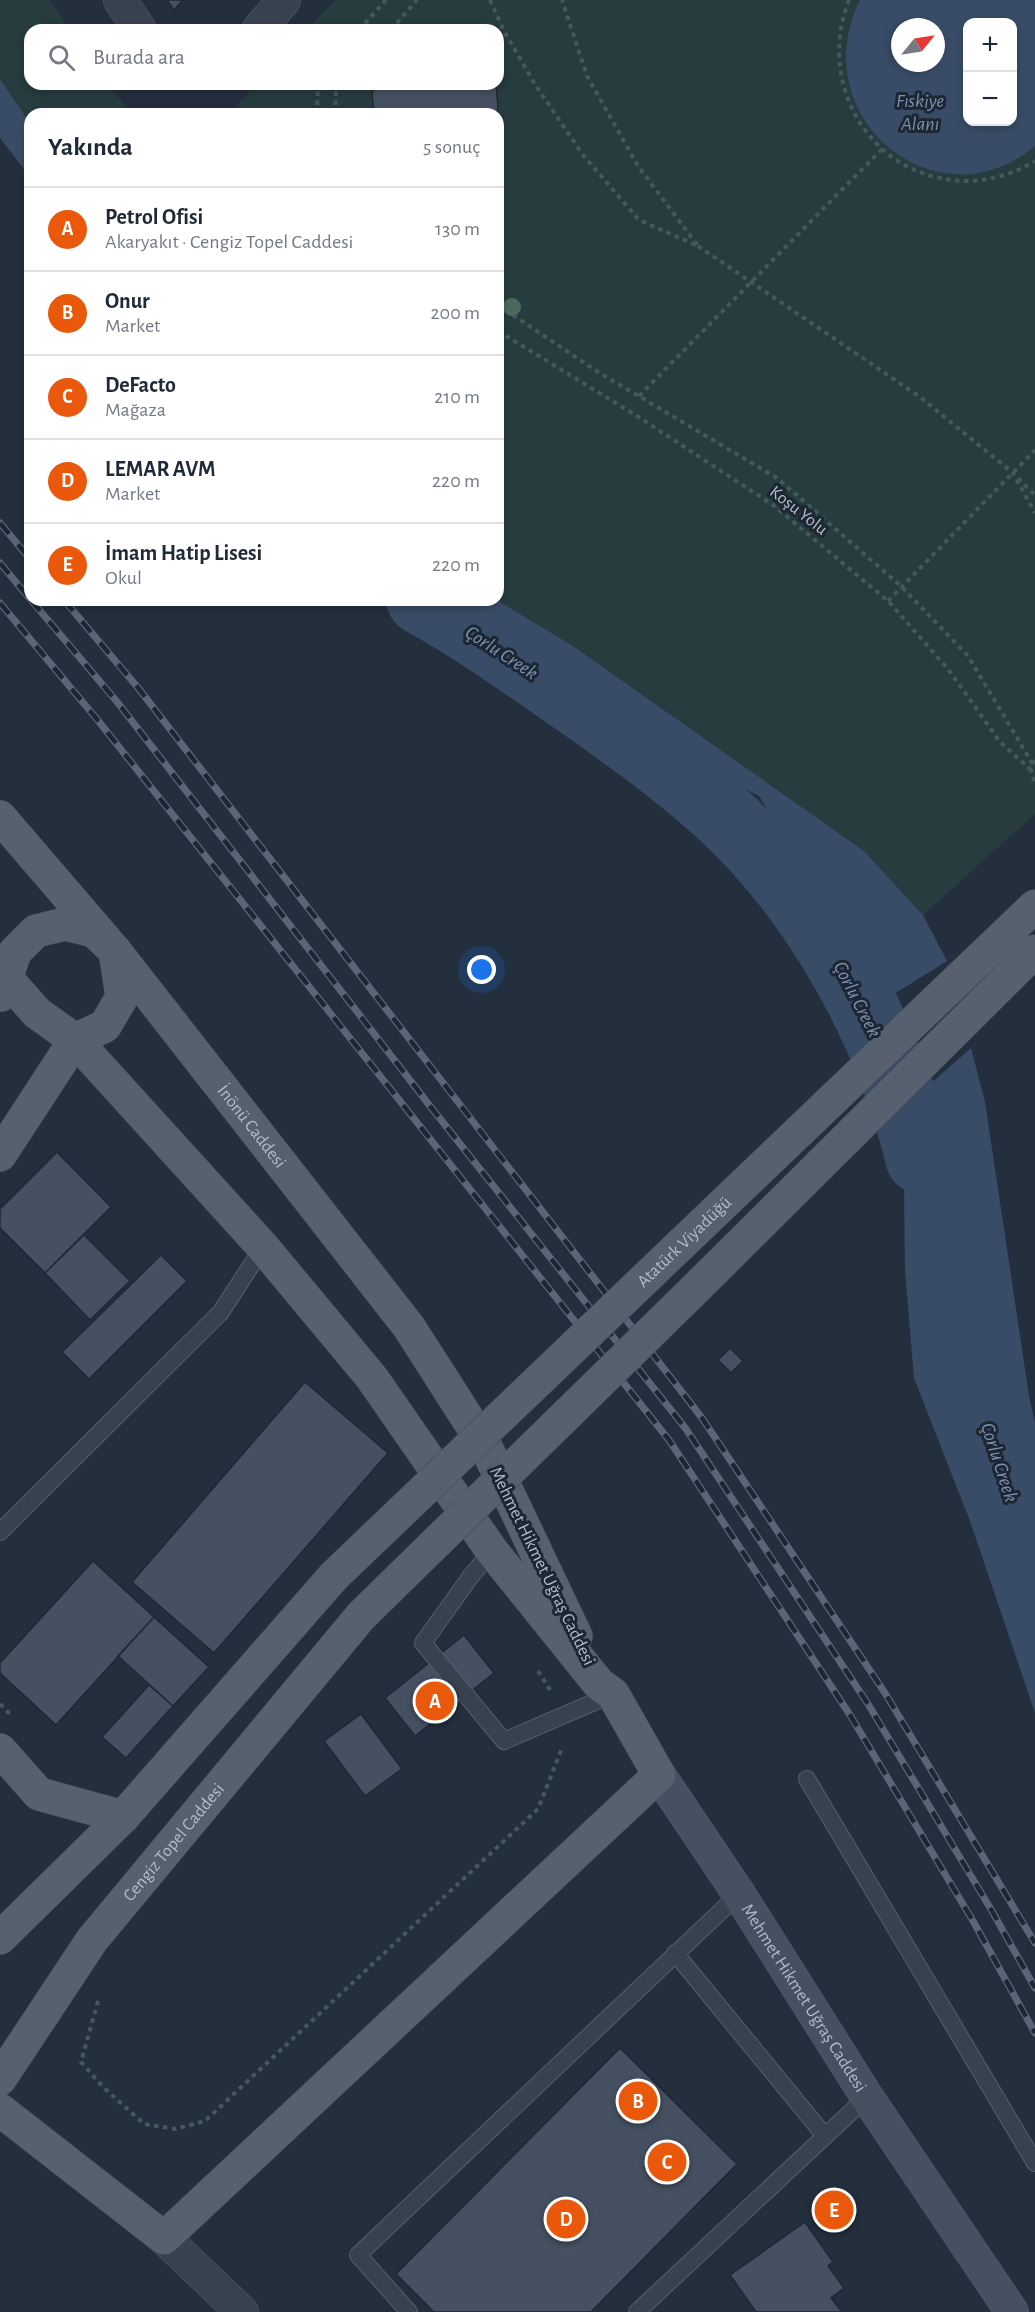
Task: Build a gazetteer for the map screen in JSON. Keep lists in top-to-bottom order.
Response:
{
  "streets": {
    "main road": [
      "İnönü Caddesi",
      "Atatürk Viyadüğü",
      "Mehmet Hikmet Uğraş Caddesi",
      "Cengiz Topel Caddesi"
    ],
    "path": ["Koşu Yolu"]
  },
  "crossings": [
    ["İnönü Caddesi", "Mehmet Hikmet Uğraş Caddesi"]
  ],
  "water": ["Fıskiye Alanı", "Çorlu Creek"],
  "north": "top right",
  "page": {
    "map_buttons": ["+", "−"],
    "search": "Burada ara",
    "heading": ["Yakında", "5 sonuç"],
    "list": [
      {
        "mark": "A",
        "name": "Petrol Ofisi",
        "note": "Akaryakıt · Cengiz Topel Caddesi",
        "value": "130 m"
      },
      {
        "mark": "B",
        "name": "Onur",
        "note": "Market",
        "value": "200 m"
      },
      {
        "mark": "C",
        "name": "DeFacto",
        "note": "Mağaza",
        "value": "210 m"
      },
      {
        "mark": "D",
        "name": "LEMAR AVM",
        "note": "Market",
        "value": "220 m"
      },
      {
        "mark": "E",
        "name": "İmam Hatip Lisesi",
        "note": "Okul",
        "value": "220 m"
      }
    ],
    "pins": [
      "A",
      "B",
      "C",
      "E",
      "D"
    ]
  }
}
